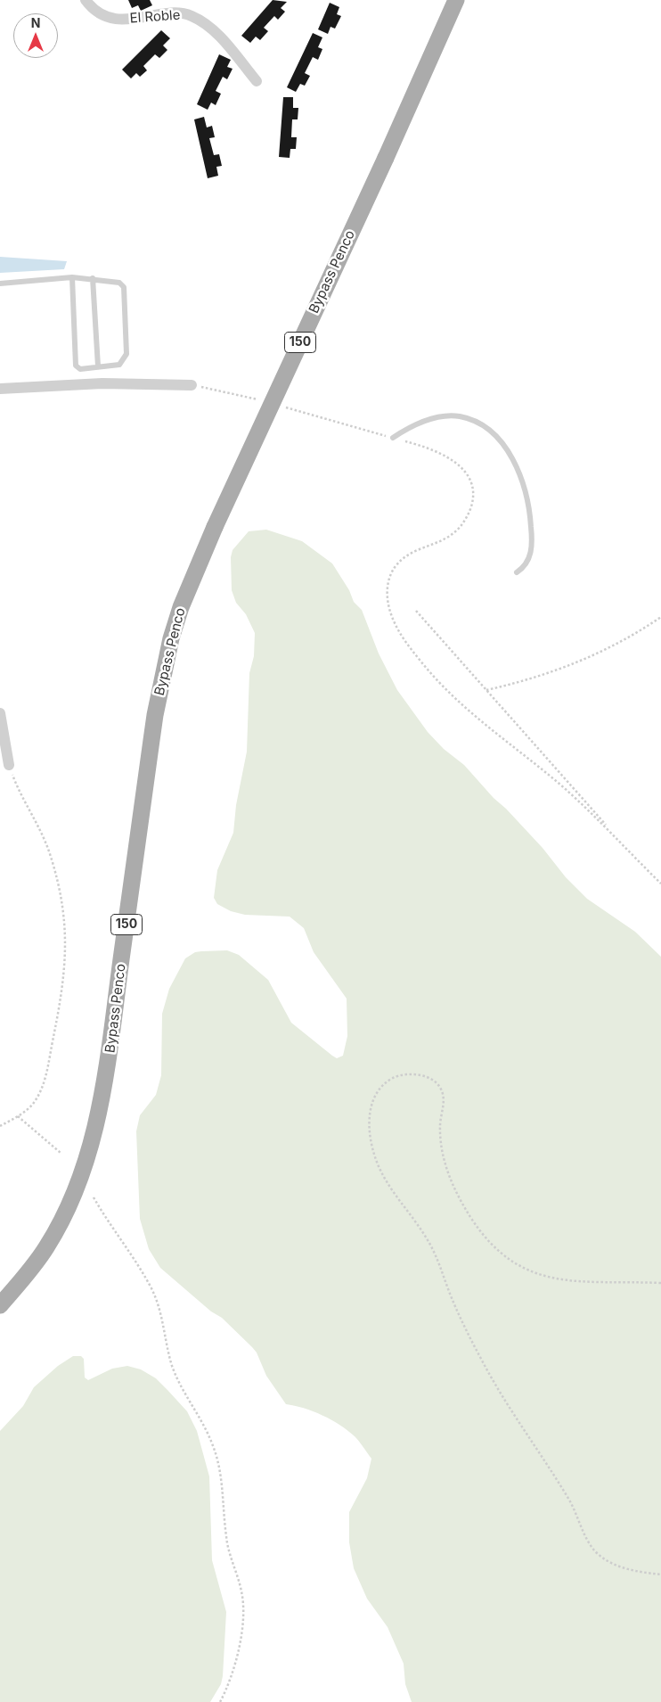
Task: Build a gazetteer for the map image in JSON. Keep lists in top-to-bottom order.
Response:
{
  "streets": {
    "main road": ["Bypass Penco", "150"],
    "street": ["El Roble"]
  },
  "north": "top"
}
